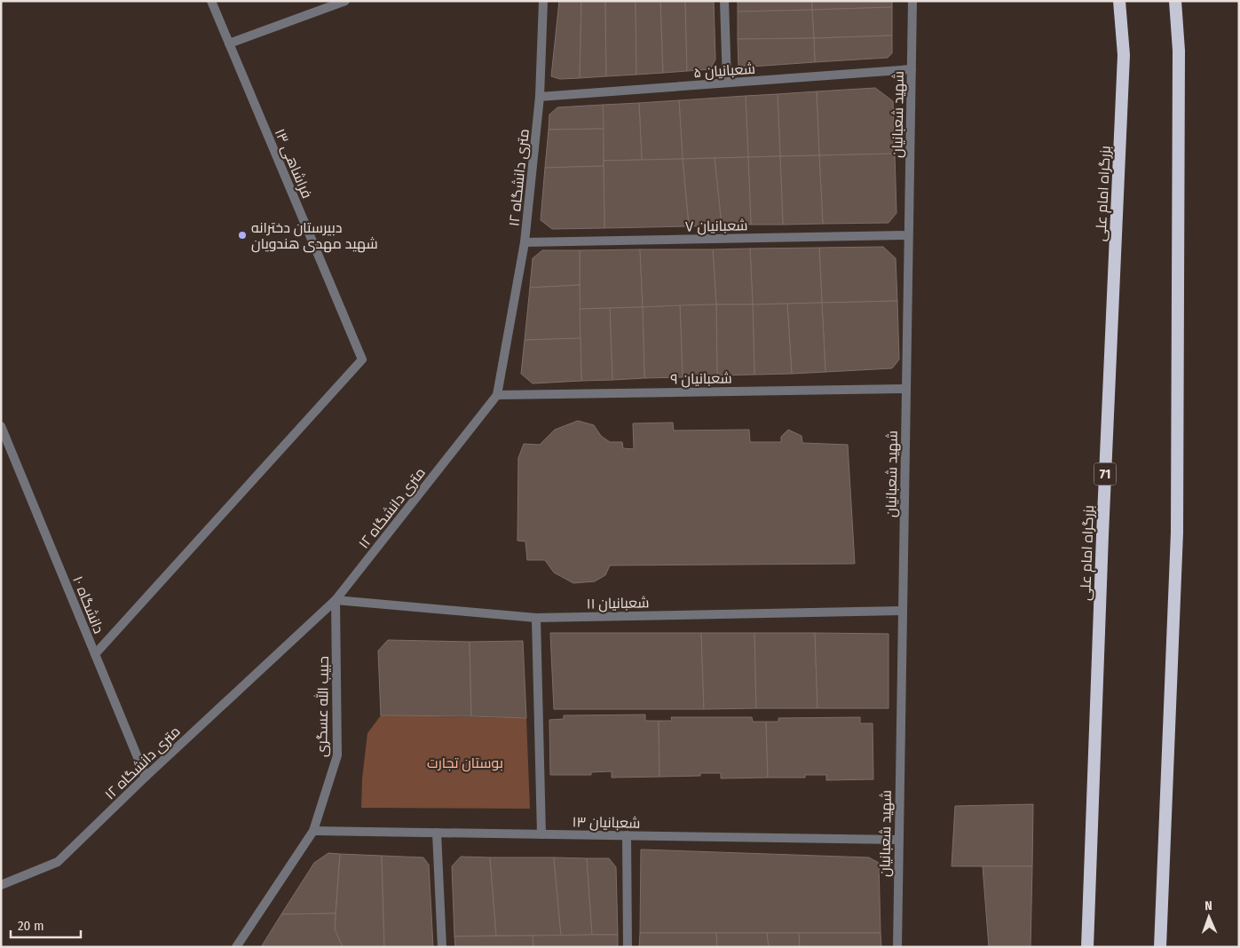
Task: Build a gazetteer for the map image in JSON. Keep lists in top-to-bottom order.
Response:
{
  "streets": {
    "highway": ["بزرگراه امام علی", "71"],
    "street": [
      "شعبانیان ۵",
      "شهید شعبانیان",
      "فراشاهی ۱۳",
      "۱۲ متری دانشگاه",
      "شعبانیان ۷",
      "شعبانیان ۹",
      "شعبانیان ۱۱",
      "دانشگاه ۱۰",
      "حبیب الله عسگری",
      "شعبانیان ۱۳"
    ]
  },
  "crossings": [
    ["شعبانیان ۵", "شهید شعبانیان"],
    ["شعبانیان ۵", "۱۲ متری دانشگاه"],
    ["شهید شعبانیان", "شعبانیان ۷"],
    ["شهید شعبانیان", "شعبانیان ۹"],
    ["شهید شعبانیان", "شعبانیان ۱۱"],
    ["شهید شعبانیان", "شعبانیان ۱۳"],
    ["فراشاهی ۱۳", "دانشگاه ۱۰"],
    ["۱۲ متری دانشگاه", "شعبانیان ۷"],
    ["۱۲ متری دانشگاه", "شعبانیان ۹"],
    ["۱۲ متری دانشگاه", "شعبانیان ۱۱"],
    ["۱۲ متری دانشگاه", "دانشگاه ۱۰"],
    ["۱۲ متری دانشگاه", "حبیب الله عسگری"],
    ["شعبانیان ۱۱", "حبیب الله عسگری"],
    ["حبیب الله عسگری", "شعبانیان ۱۳"]
  ],
  "parks": ["بوستان تجارت"],
  "places": ["دبیرستان دخترانه شهید مهدی هندویان"],
  "scale_bar": "20 m",
  "north": "top"
}
